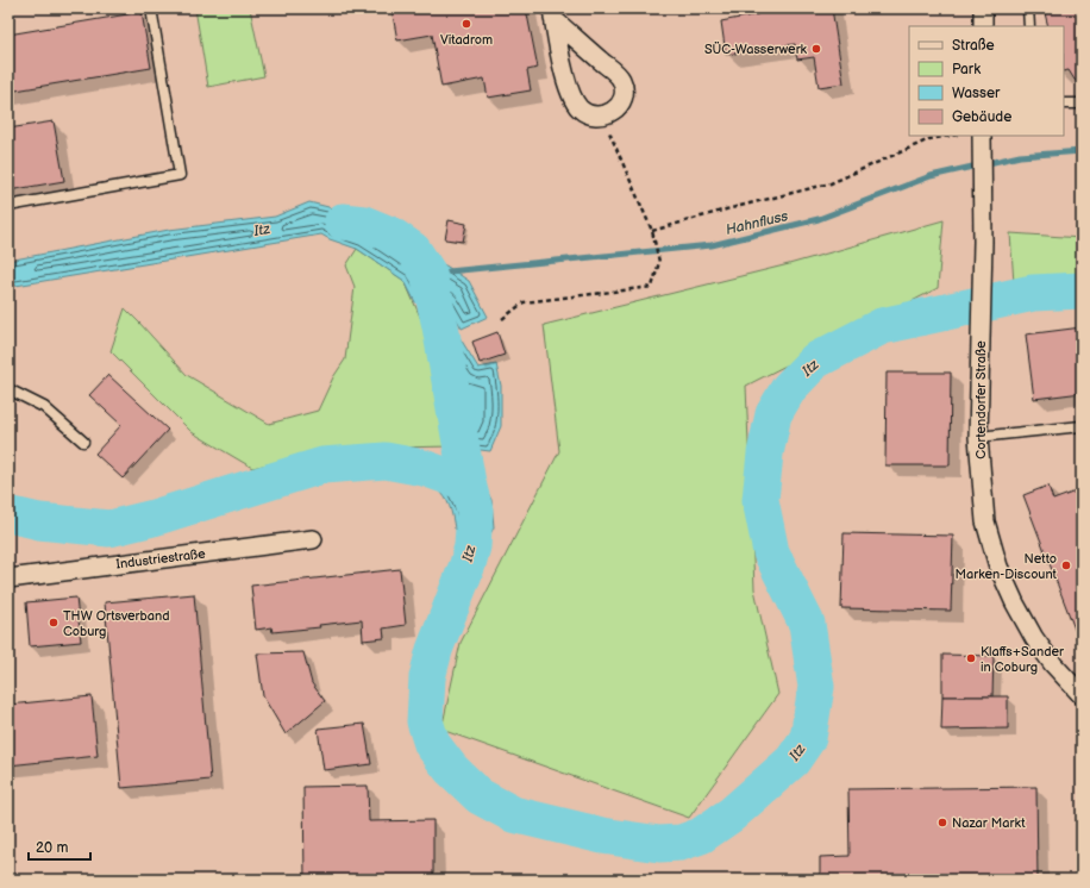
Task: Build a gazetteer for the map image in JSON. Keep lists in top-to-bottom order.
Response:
{
  "streets": {
    "street": ["Cortendorfer Straße", "Industriestraße"]
  },
  "water": ["Hahnfluss", "Itz"],
  "places": [
    "Vitadrom",
    "SÜC-Wasserwerk",
    "Netto Marken-Discount",
    "THW Ortsverband Coburg",
    "Klaffs+Sander in Coburg",
    "Nazar Markt"
  ],
  "legend": [
    "Straße",
    "Park",
    "Wasser",
    "Gebäude"
  ],
  "scale_bar": "20 m"
}
